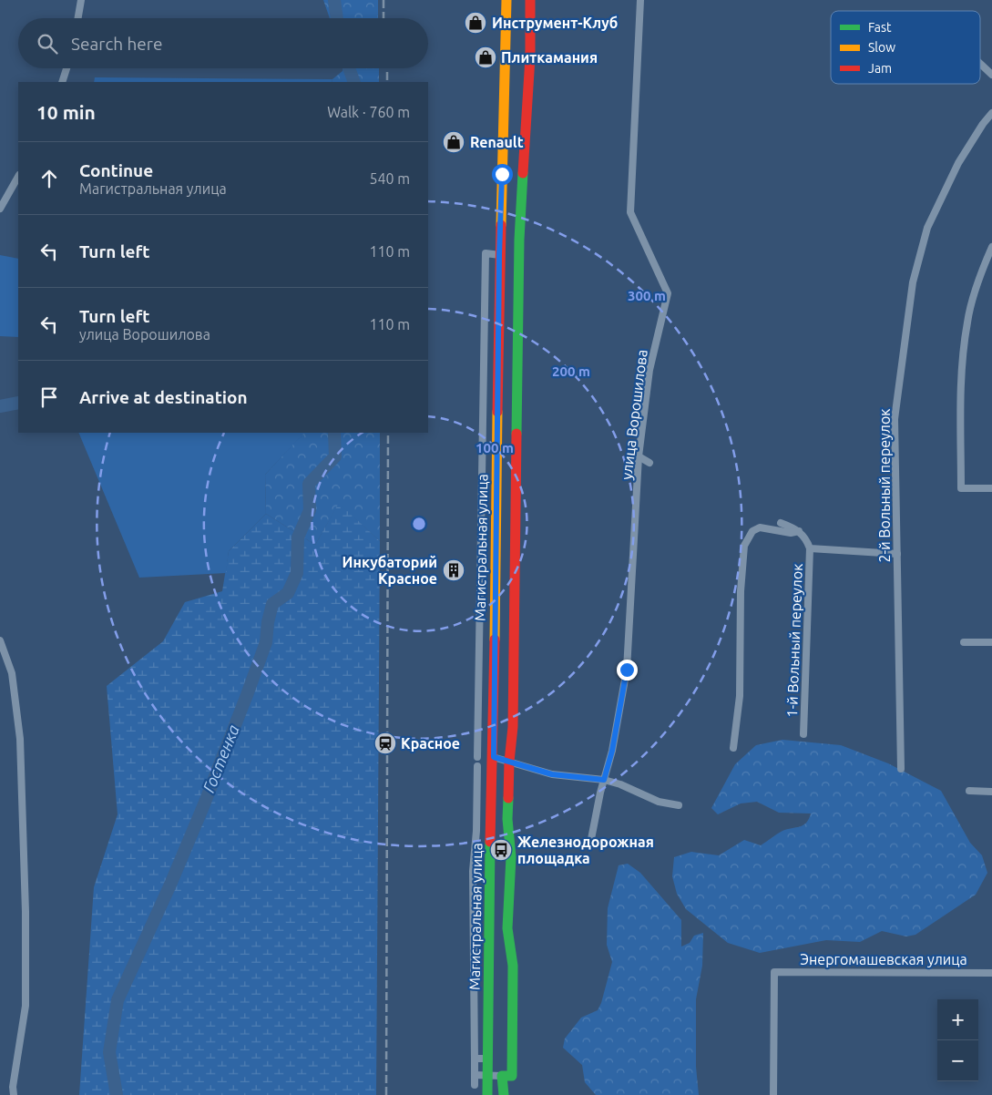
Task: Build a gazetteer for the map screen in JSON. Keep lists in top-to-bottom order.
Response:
{
  "streets": {
    "street": [
      "улица Ворошилова",
      "2-й Вольный переулок",
      "Магистральная улица",
      "1-й Вольный переулок",
      "Энергомашевская улица"
    ]
  },
  "water": ["Гостенка"],
  "places": {
    "shop": ["Инструмент-Клуб", "Плиткамания", "Renault"],
    "building": ["Инкубаторий Красное"],
    "station": ["Красное"],
    "bus stop": ["Железнодорожная площадка"]
  },
  "legend": ["Fast", "Slow", "Jam"],
  "page": {
    "search": "Search here",
    "heading": ["10 min", "Walk · 760 m"],
    "list": [
      ["Continue", "Магистральная улица", "540 m"],
      ["Turn left", "110 m"],
      ["Turn left", "улица Ворошилова", "110 m"],
      "Arrive at destination"
    ],
    "map_buttons": ["+", "−"]
  },
  "rings": ["300 m", "200 m", "100 m"]
}
